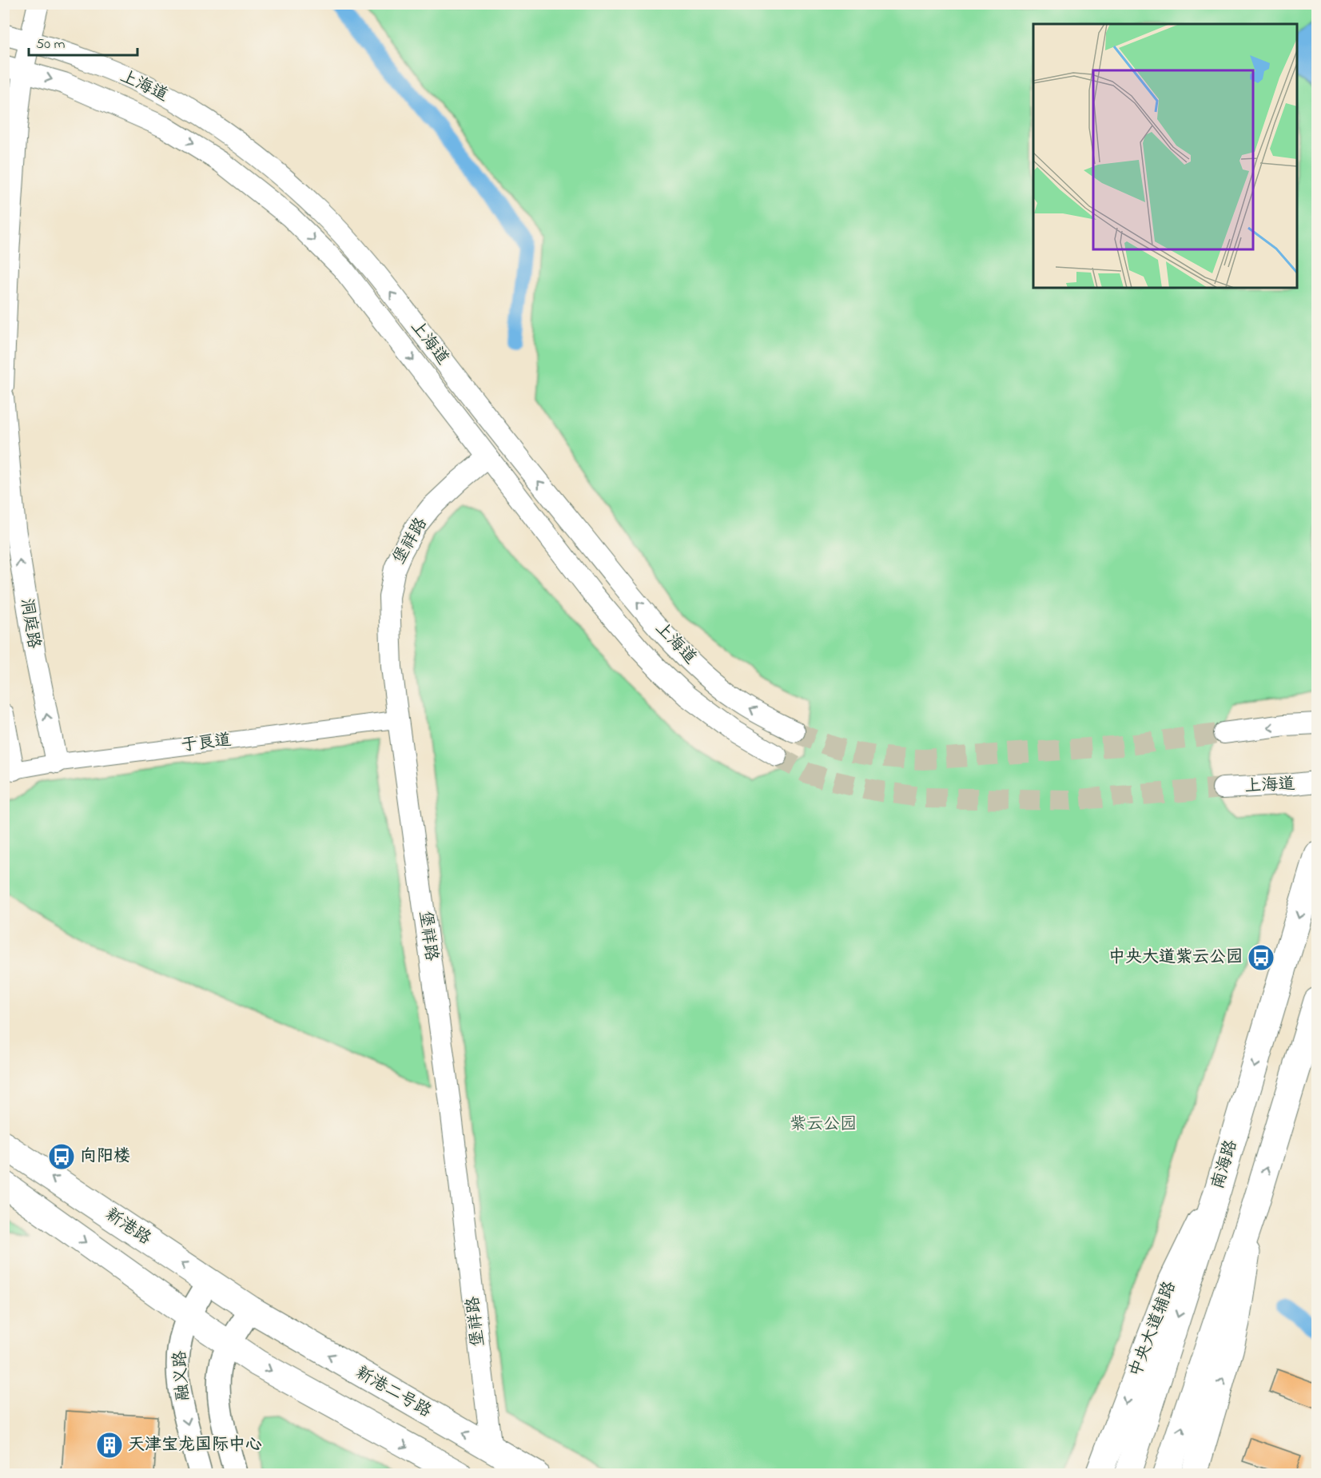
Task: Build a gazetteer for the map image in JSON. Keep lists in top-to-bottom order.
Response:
{
  "streets": {
    "main road": [
      "南海路",
      "新港路",
      "中央大道辅路",
      "融义路",
      "新港二号路"
    ],
    "street": [
      "上海道",
      "堡祥路",
      "洞庭路",
      "于良道"
    ]
  },
  "crossings": [
    ["上海道", "堡祥路"],
    ["堡祥路", "于良道"],
    ["堡祥路", "新港二号路"],
    ["洞庭路", "于良道"],
    ["南海路", "中央大道辅路"],
    ["新港路", "融义路"],
    ["新港路", "新港二号路"]
  ],
  "one_way": ["洞庭路"],
  "parks": ["紫云公园"],
  "places": {
    "bus stop": ["中央大道紫云公园", "向阳楼"],
    "building": ["天津宝龙国际中心"]
  },
  "scale_bar": "50 m"
}
